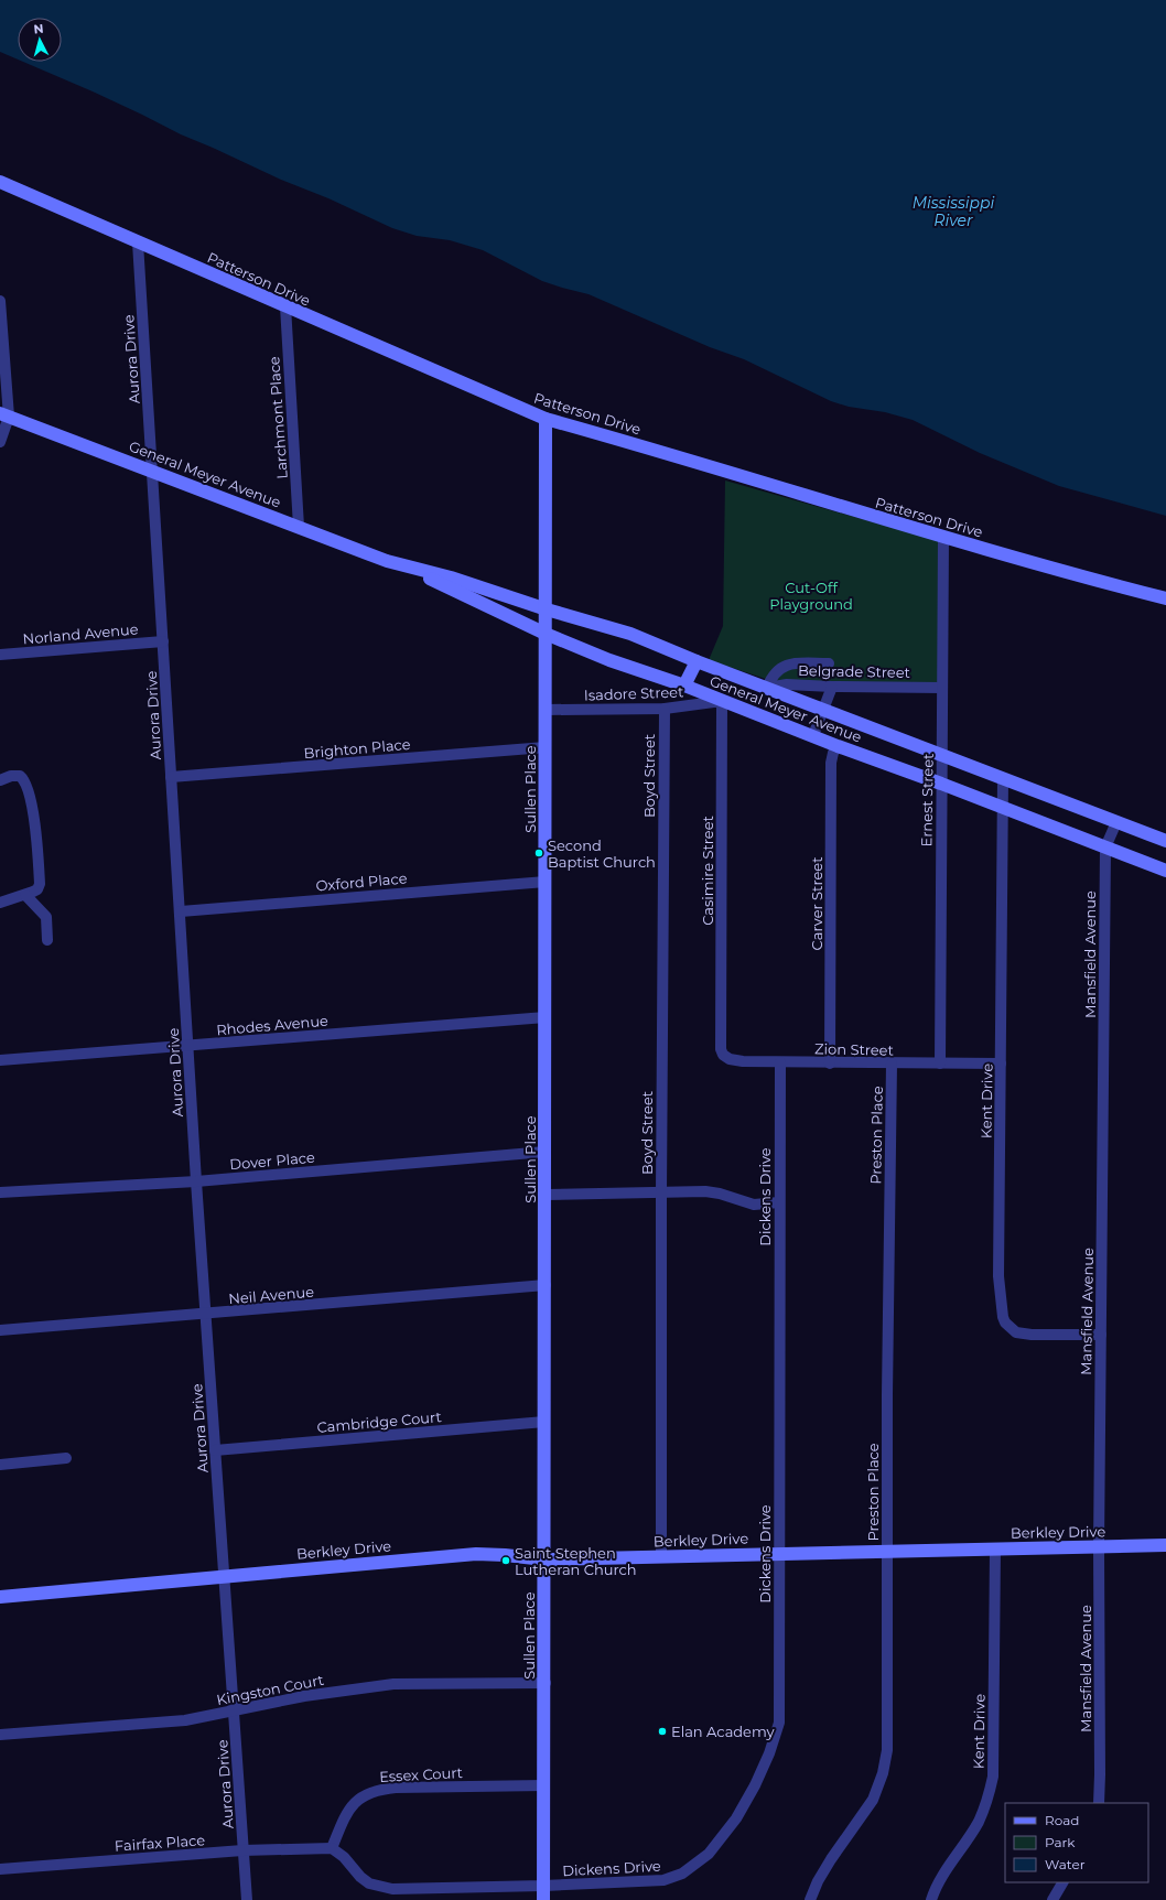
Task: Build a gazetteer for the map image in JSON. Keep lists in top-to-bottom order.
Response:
{
  "streets": {
    "street": [
      "Patterson Drive",
      "Aurora Drive",
      "Larchmont Place",
      "General Meyer Avenue",
      "Norland Avenue",
      "Belgrade Street",
      "Isadore Street",
      "Brighton Place",
      "Boyd Street",
      "Sullen Place",
      "Ernest Street",
      "Casimire Street",
      "Oxford Place",
      "Carver Street",
      "Mansfield Avenue",
      "Rhodes Avenue",
      "Zion Street",
      "Kent Drive",
      "Preston Place",
      "Dover Place",
      "Dickens Drive",
      "Neil Avenue",
      "Cambridge Court",
      "Berkley Drive",
      "Kingston Court",
      "Essex Court",
      "Fairfax Place"
    ]
  },
  "crossings": [
    ["Patterson Drive", "Aurora Drive"],
    ["Patterson Drive", "Larchmont Place"],
    ["Patterson Drive", "Sullen Place"],
    ["Patterson Drive", "Ernest Street"],
    ["Aurora Drive", "General Meyer Avenue"],
    ["Aurora Drive", "Norland Avenue"],
    ["Aurora Drive", "Brighton Place"],
    ["Aurora Drive", "Oxford Place"],
    ["Aurora Drive", "Rhodes Avenue"],
    ["Aurora Drive", "Dover Place"],
    ["Aurora Drive", "Neil Avenue"],
    ["Aurora Drive", "Cambridge Court"],
    ["Aurora Drive", "Berkley Drive"],
    ["Aurora Drive", "Kingston Court"],
    ["Aurora Drive", "Fairfax Place"],
    ["Larchmont Place", "General Meyer Avenue"],
    ["General Meyer Avenue", "Belgrade Street"],
    ["General Meyer Avenue", "Isadore Street"],
    ["General Meyer Avenue", "Sullen Place"],
    ["General Meyer Avenue", "Ernest Street"],
    ["General Meyer Avenue", "Casimire Street"],
    ["General Meyer Avenue", "Carver Street"],
    ["General Meyer Avenue", "Mansfield Avenue"],
    ["General Meyer Avenue", "Kent Drive"],
    ["Belgrade Street", "Ernest Street"],
    ["Isadore Street", "Boyd Street"],
    ["Isadore Street", "Sullen Place"],
    ["Isadore Street", "Casimire Street"],
    ["Brighton Place", "Sullen Place"],
    ["Boyd Street", "Berkley Drive"],
    ["Sullen Place", "Oxford Place"],
    ["Sullen Place", "Rhodes Avenue"],
    ["Sullen Place", "Dover Place"],
    ["Sullen Place", "Dickens Drive"],
    ["Sullen Place", "Neil Avenue"],
    ["Sullen Place", "Cambridge Court"],
    ["Sullen Place", "Berkley Drive"],
    ["Sullen Place", "Kingston Court"],
    ["Sullen Place", "Essex Court"],
    ["Ernest Street", "Zion Street"],
    ["Casimire Street", "Zion Street"],
    ["Carver Street", "Zion Street"],
    ["Mansfield Avenue", "Kent Drive"],
    ["Mansfield Avenue", "Berkley Drive"],
    ["Zion Street", "Kent Drive"],
    ["Zion Street", "Preston Place"],
    ["Zion Street", "Dickens Drive"],
    ["Kent Drive", "Berkley Drive"],
    ["Preston Place", "Berkley Drive"],
    ["Dickens Drive", "Berkley Drive"],
    ["Essex Court", "Fairfax Place"]
  ],
  "water": ["Mississippi River"],
  "parks": ["Cut-Off Playground"],
  "places": ["Second Baptist Church", "Saint Stephen Lutheran Church", "Elan Academy"],
  "legend": ["Road", "Park", "Water"],
  "north": "top"
}
